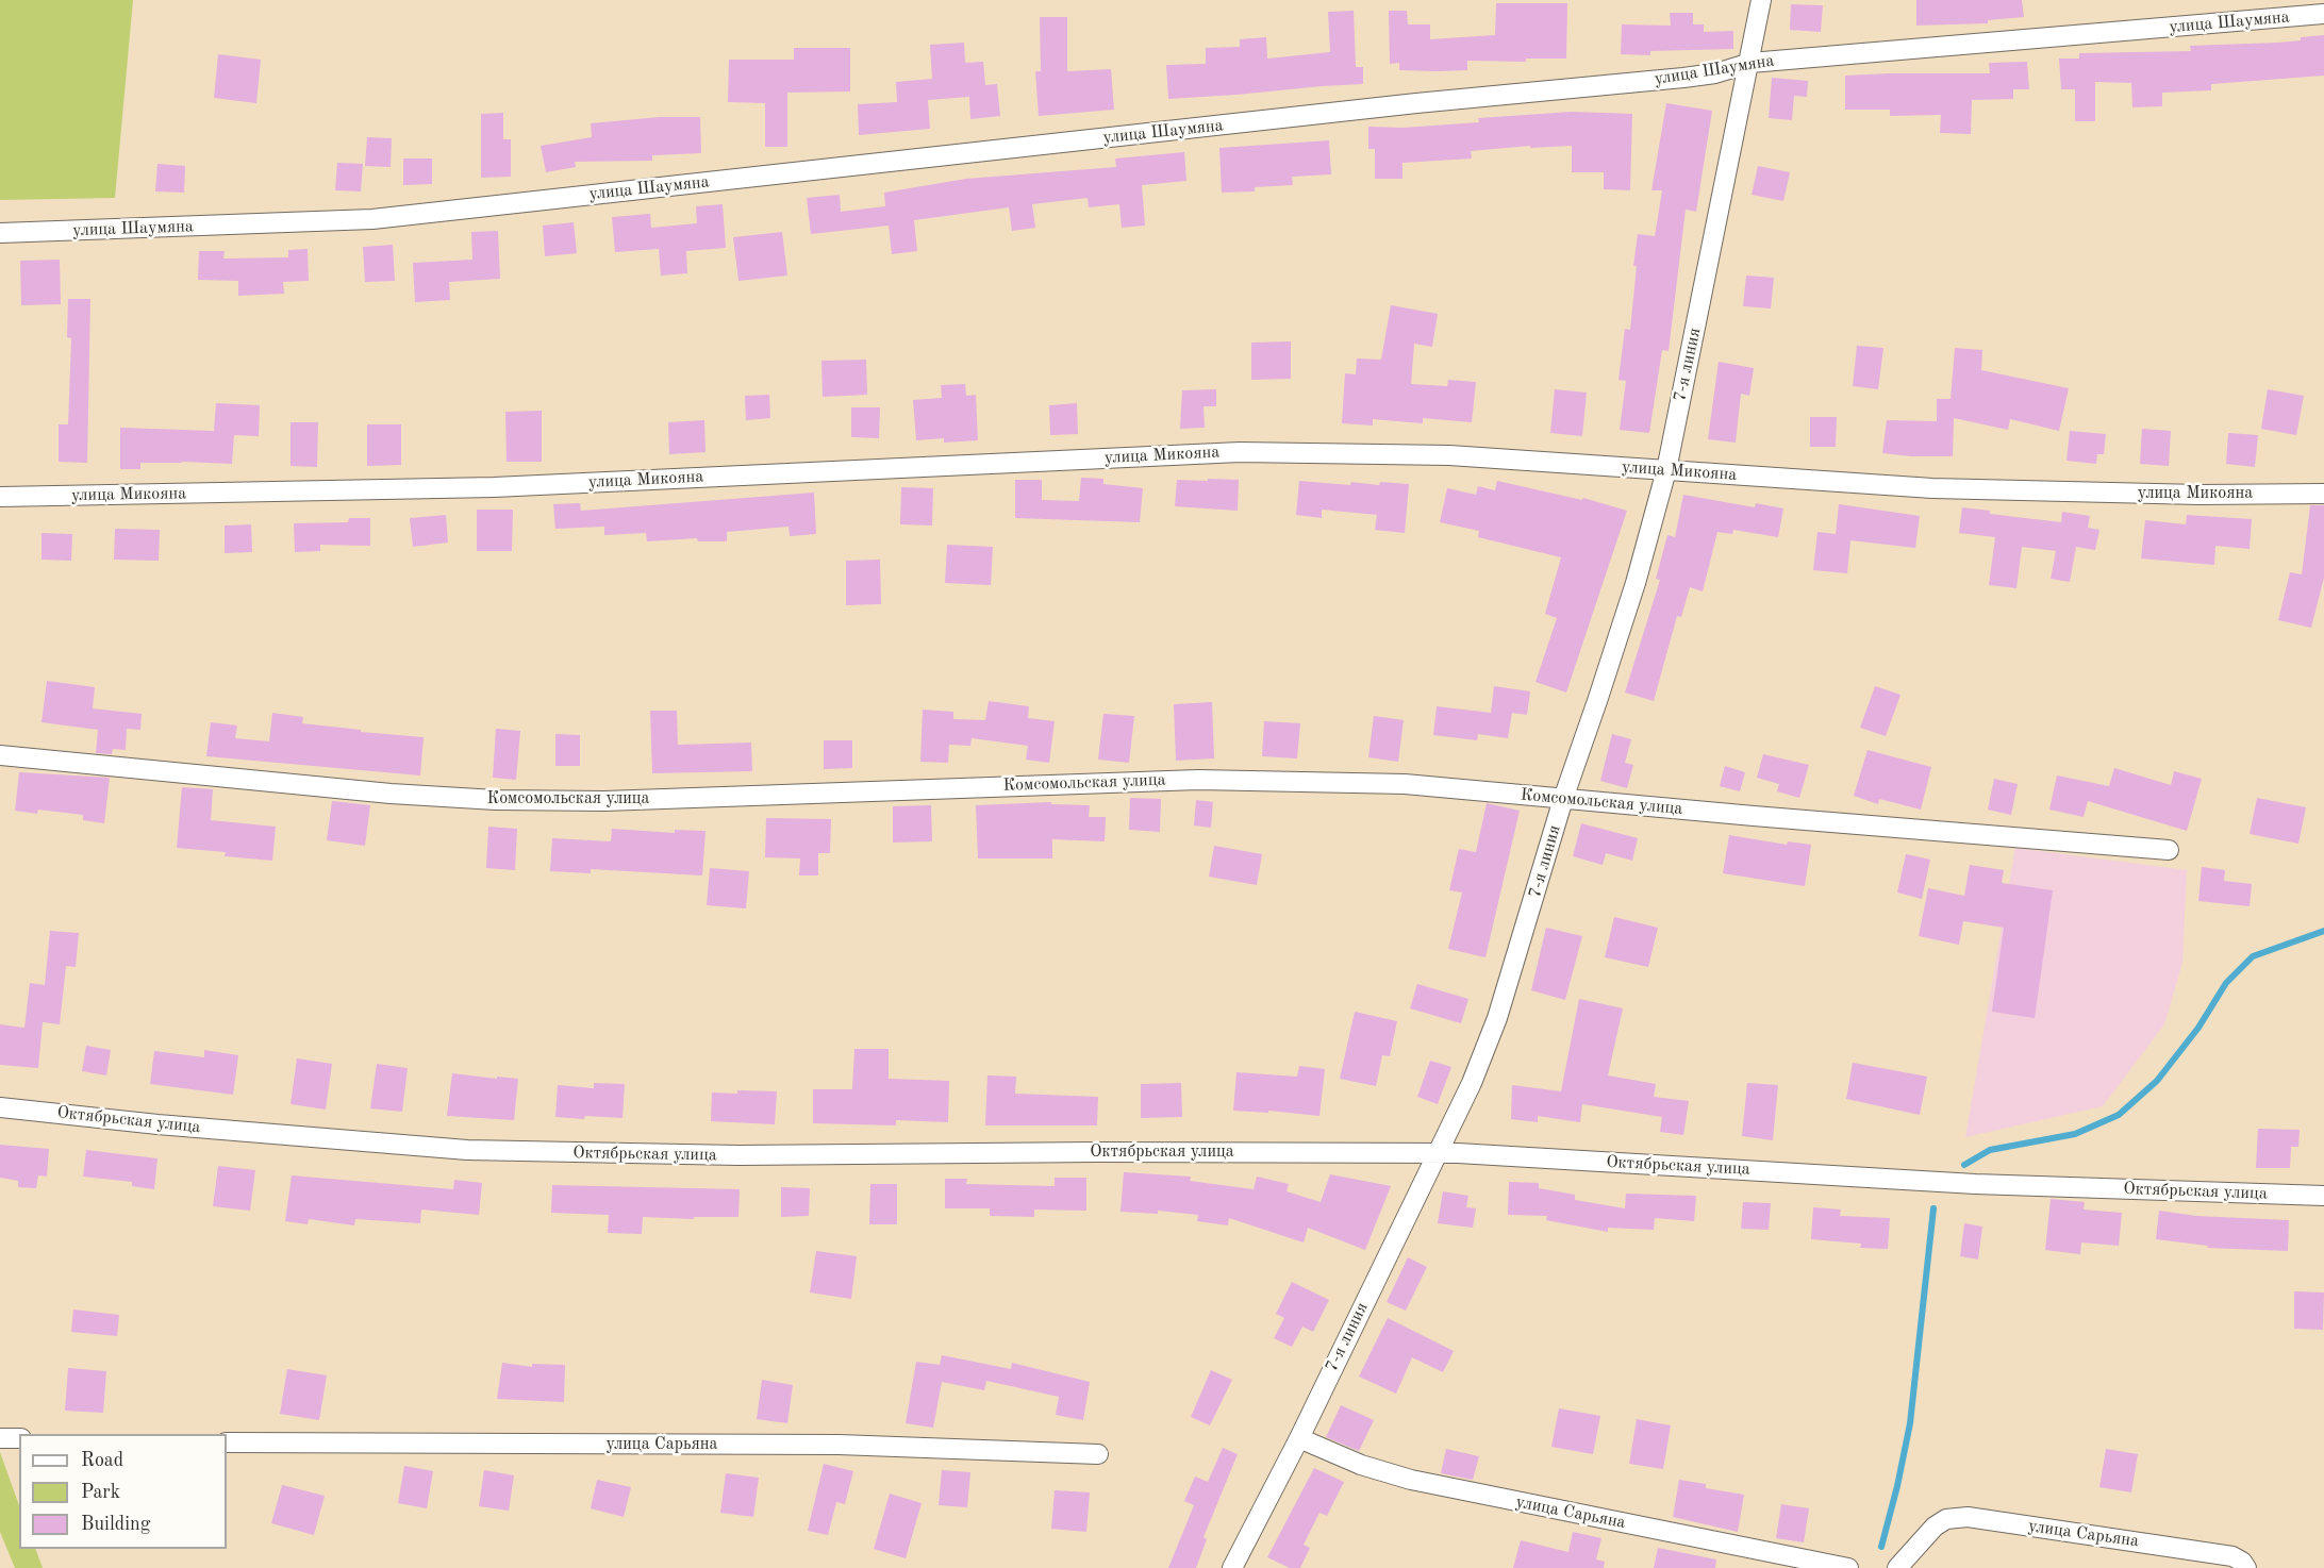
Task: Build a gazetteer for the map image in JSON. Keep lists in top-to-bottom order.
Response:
{
  "streets": {
    "street": [
      "улица Шаумяна",
      "7-я линия",
      "улица Микояна",
      "Комсомольская улица",
      "Октябрьская улица",
      "улица Сарьяна"
    ]
  },
  "crossings": [
    ["улица Шаумяна", "7-я линия"],
    ["7-я линия", "улица Микояна"],
    ["7-я линия", "Комсомольская улица"],
    ["7-я линия", "Октябрьская улица"],
    ["7-я линия", "улица Сарьяна"]
  ],
  "legend": ["Road", "Park", "Building"]
}
